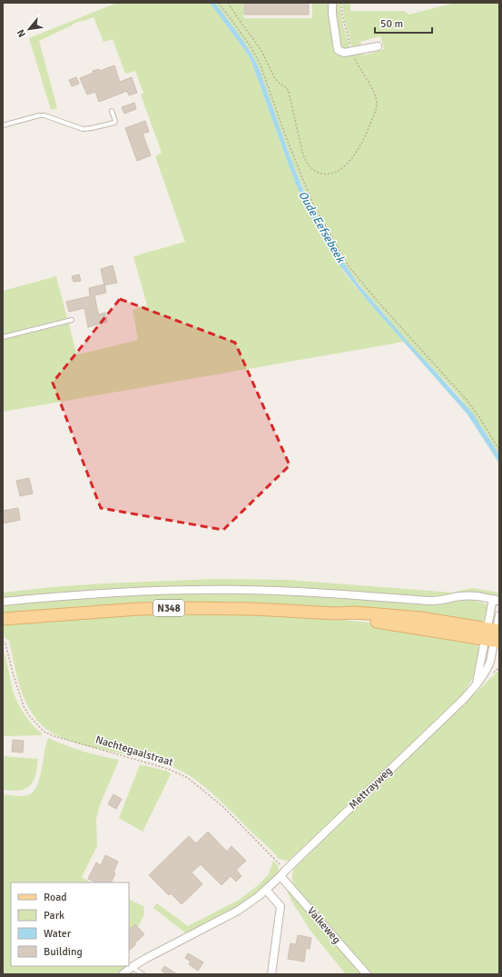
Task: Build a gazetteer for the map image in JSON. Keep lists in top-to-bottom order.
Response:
{
  "streets": {
    "main road": ["N348"],
    "street": ["Mettrayweg", "Valkeweg"],
    "path": ["Nachtegaalstraat"]
  },
  "crossings": [
    ["N348", "Mettrayweg"],
    ["Nachtegaalstraat", "Mettrayweg"],
    ["Nachtegaalstraat", "Valkeweg"],
    ["Mettrayweg", "Valkeweg"]
  ],
  "water": ["Oude Eefsebeek"],
  "legend": [
    "Road",
    "Park",
    "Water",
    "Building"
  ],
  "scale_bar": "50 m",
  "north": "bottom left"
}
